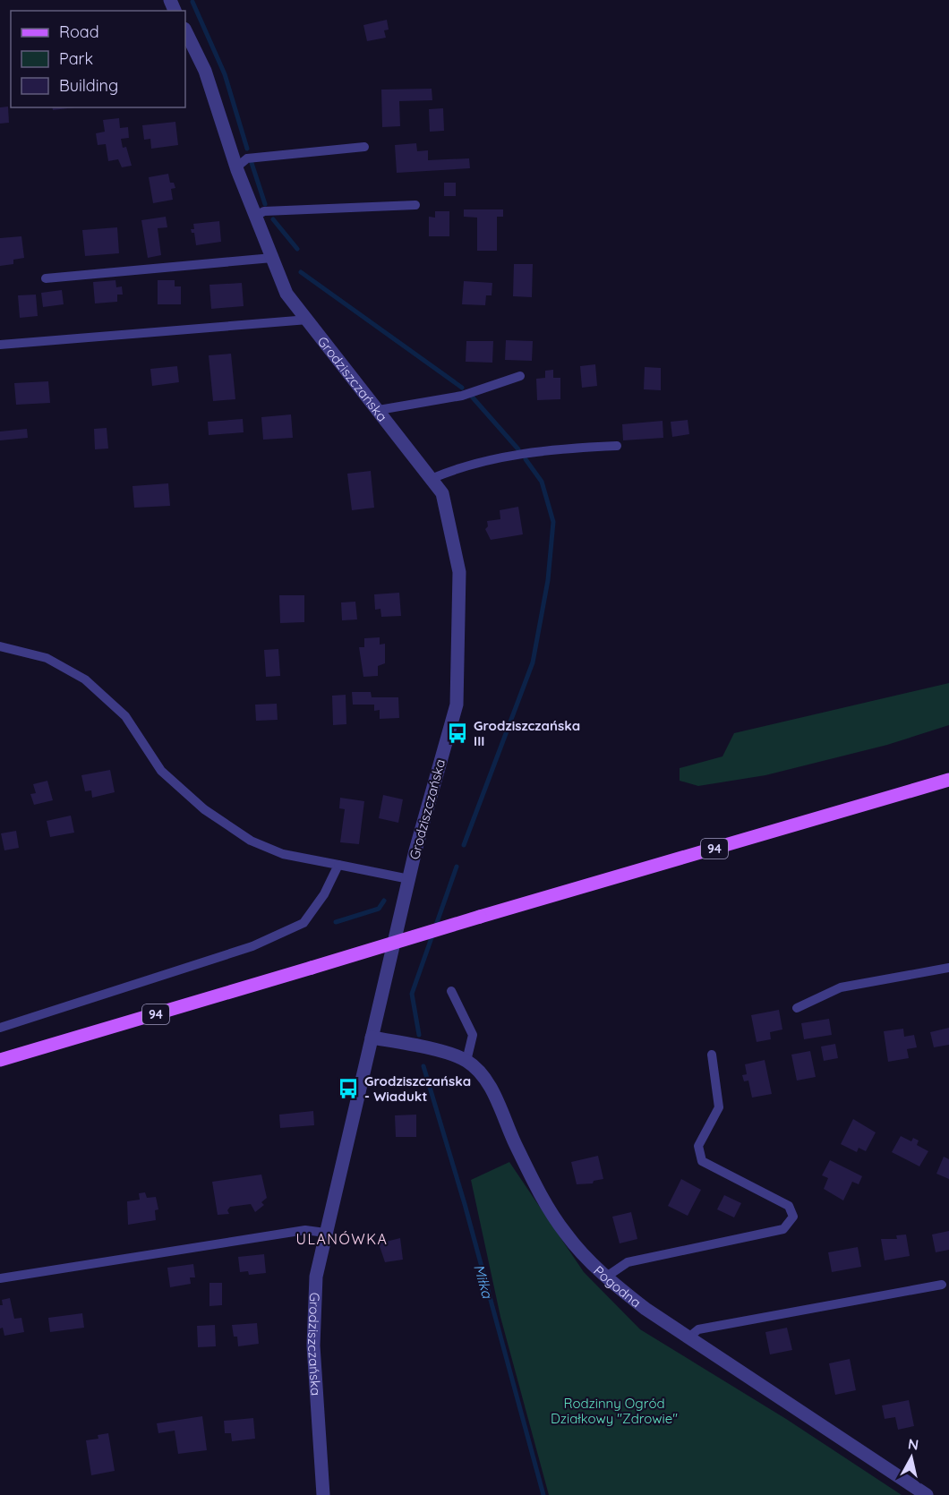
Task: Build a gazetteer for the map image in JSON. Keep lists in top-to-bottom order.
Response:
{
  "streets": {
    "main road": ["94"],
    "street": ["Grodziszczańska", "Pogodna"]
  },
  "crossings": [
    ["Grodziszczańska", "Pogodna"]
  ],
  "districts": ["ULANÓWKA"],
  "water": ["Miłka"],
  "parks": ["Rodzinny Ogród Działkowy \"Zdrowie\""],
  "places": {
    "bus stop": ["Grodziszczańska III", "Grodziszczańska - Wiadukt"]
  },
  "legend": ["Road", "Park", "Building"],
  "north": "top"
}
